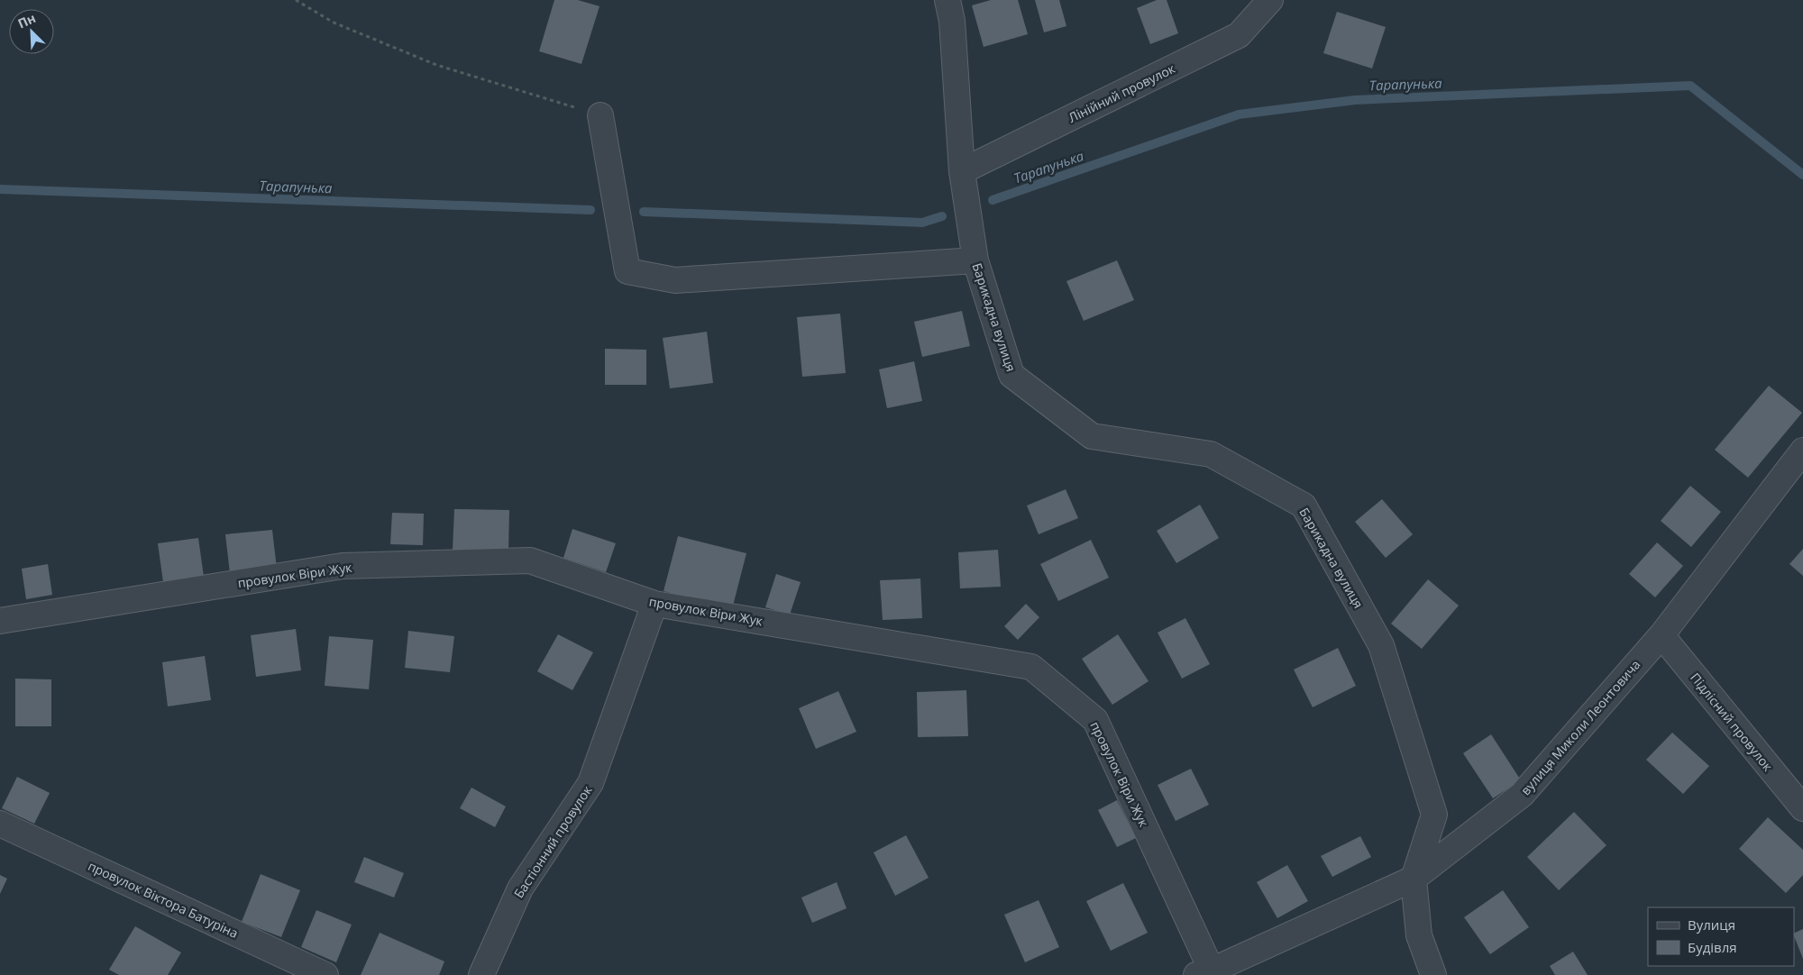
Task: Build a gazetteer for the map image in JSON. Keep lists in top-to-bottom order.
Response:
{
  "streets": {
    "street": [
      "Лінійний провулок",
      "Барикадна вулиця",
      "провулок Віри Жук",
      "Підлісний провулок",
      "вулиця Миколи Леонтовича",
      "Бастіонний провулок",
      "провулок Віктора Батуріна"
    ]
  },
  "crossings": [
    ["Лінійний провулок", "Барикадна вулиця"],
    ["Барикадна вулиця", "вулиця Миколи Леонтовича"],
    ["провулок Віри Жук", "вулиця Миколи Леонтовича"],
    ["провулок Віри Жук", "Бастіонний провулок"],
    ["Підлісний провулок", "вулиця Миколи Леонтовича"]
  ],
  "water": ["Тарапунька"],
  "legend": ["Вулиця", "Будівля"],
  "north": "top left"
}
